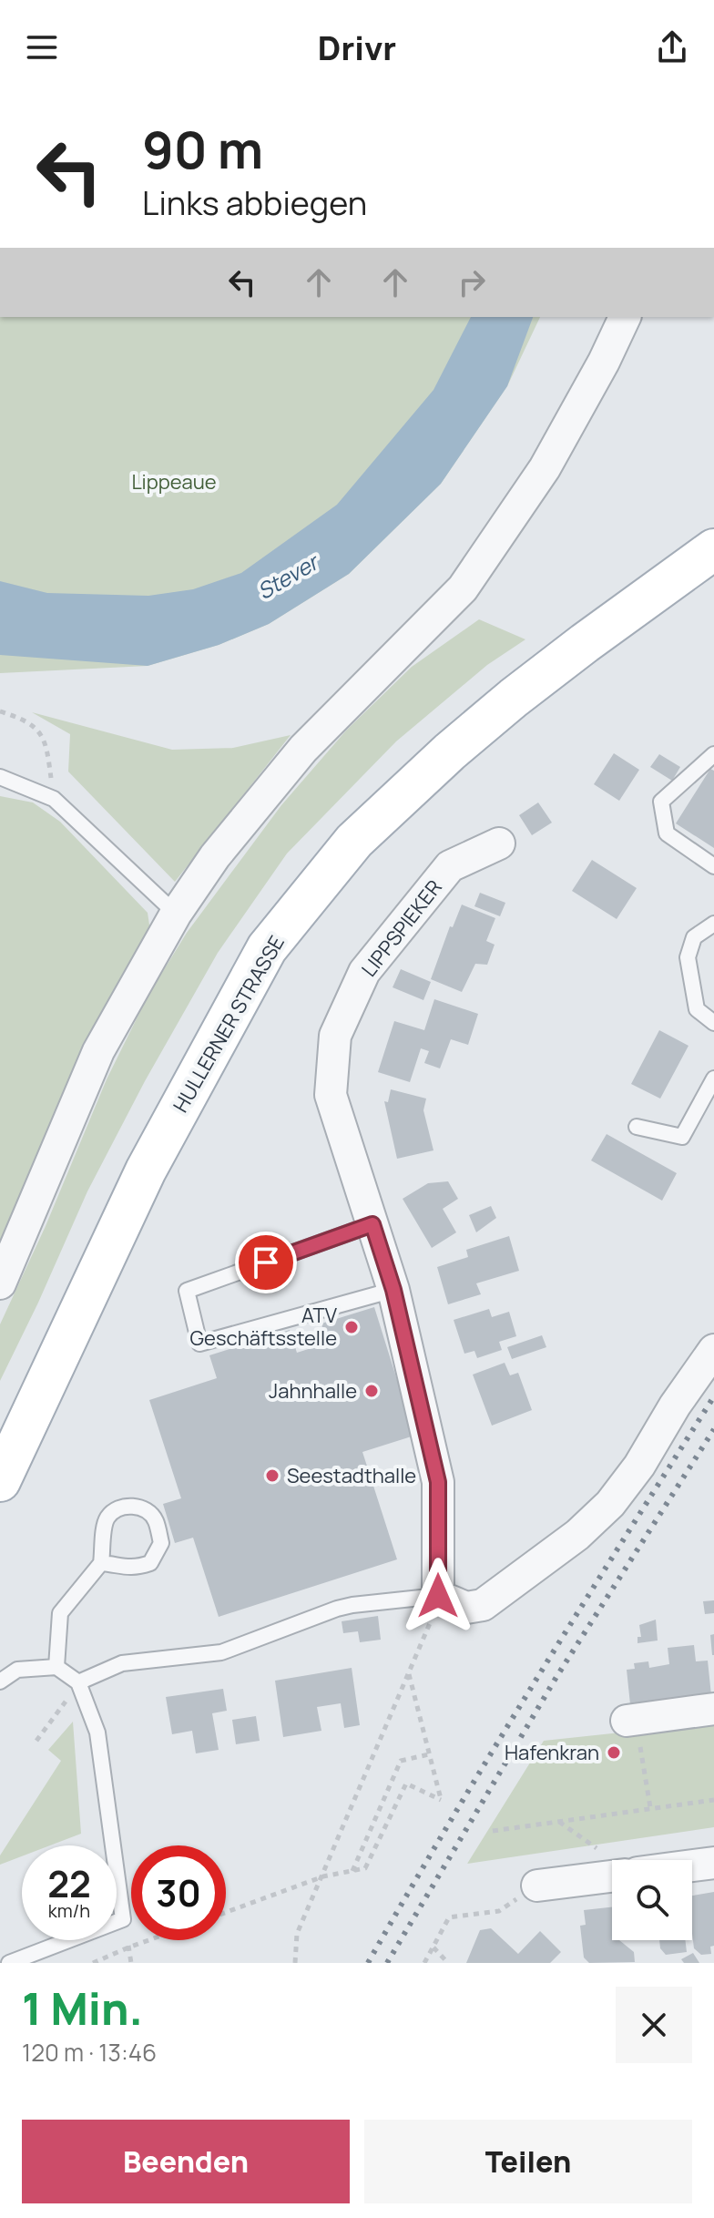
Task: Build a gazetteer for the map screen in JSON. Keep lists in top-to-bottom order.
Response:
{
  "streets": {
    "main road": ["HULLERNER STRASSE"],
    "street": ["LIPPSPIEKER"]
  },
  "water": ["Stever"],
  "parks": ["Lippeaue"],
  "places": [
    "ATV Geschäftsstelle",
    "Jahnhalle",
    "Seestadthalle",
    "Hafenkran"
  ],
  "page": {
    "header": "Drivr",
    "turn": ["90 m", "Links abbiegen"],
    "speed": "22 km/h",
    "limit": "30",
    "heading": ["1 Min.", "120 m · 13:46"],
    "buttons": ["Beenden", "Teilen"]
  }
}
